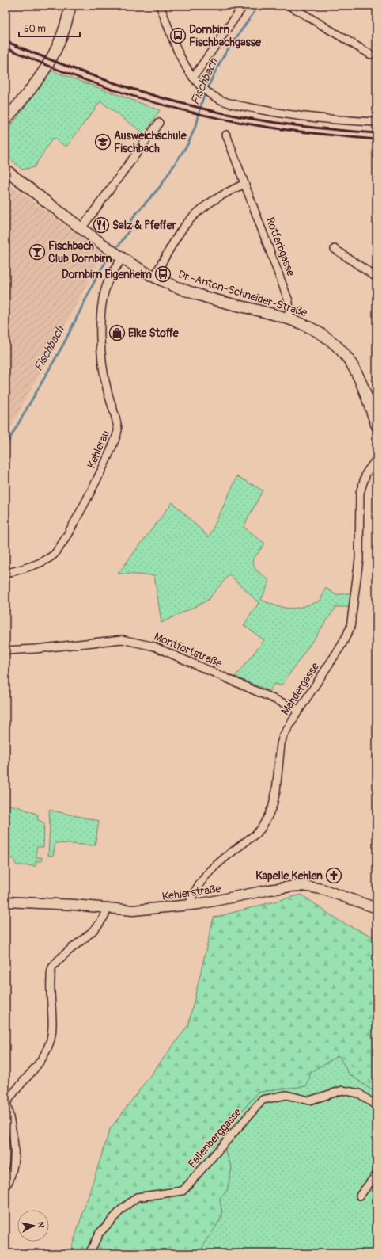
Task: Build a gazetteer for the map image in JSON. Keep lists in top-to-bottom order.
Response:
{
  "streets": {
    "main road": ["Dr.-Anton-Schneider-Straße"],
    "street": [
      "Rotfarbgasse",
      "Kehlerau",
      "Montfortstraße",
      "Mähdergasse",
      "Kehlerstraße",
      "Fallenberggasse"
    ]
  },
  "crossings": [
    ["Rotfarbgasse", "Dr.-Anton-Schneider-Straße"],
    ["Dr.-Anton-Schneider-Straße", "Kehlerau"],
    ["Montfortstraße", "Mähdergasse"],
    ["Mähdergasse", "Kehlerstraße"]
  ],
  "water": ["Fischbach"],
  "places": {
    "bus stop": ["Dornbirn Fischbachgasse", "Dornbirn Eigenheim"],
    "school or university": ["Ausweichschule Fischbach"],
    "restaurant": ["Salz & Pfeffer"],
    "bar": ["Fischbach Club Dornbirn"],
    "shop": ["Elke Stoffe"],
    "church": ["Kapelle Kehlen"]
  },
  "scale_bar": "50 m",
  "north": "right"
}
